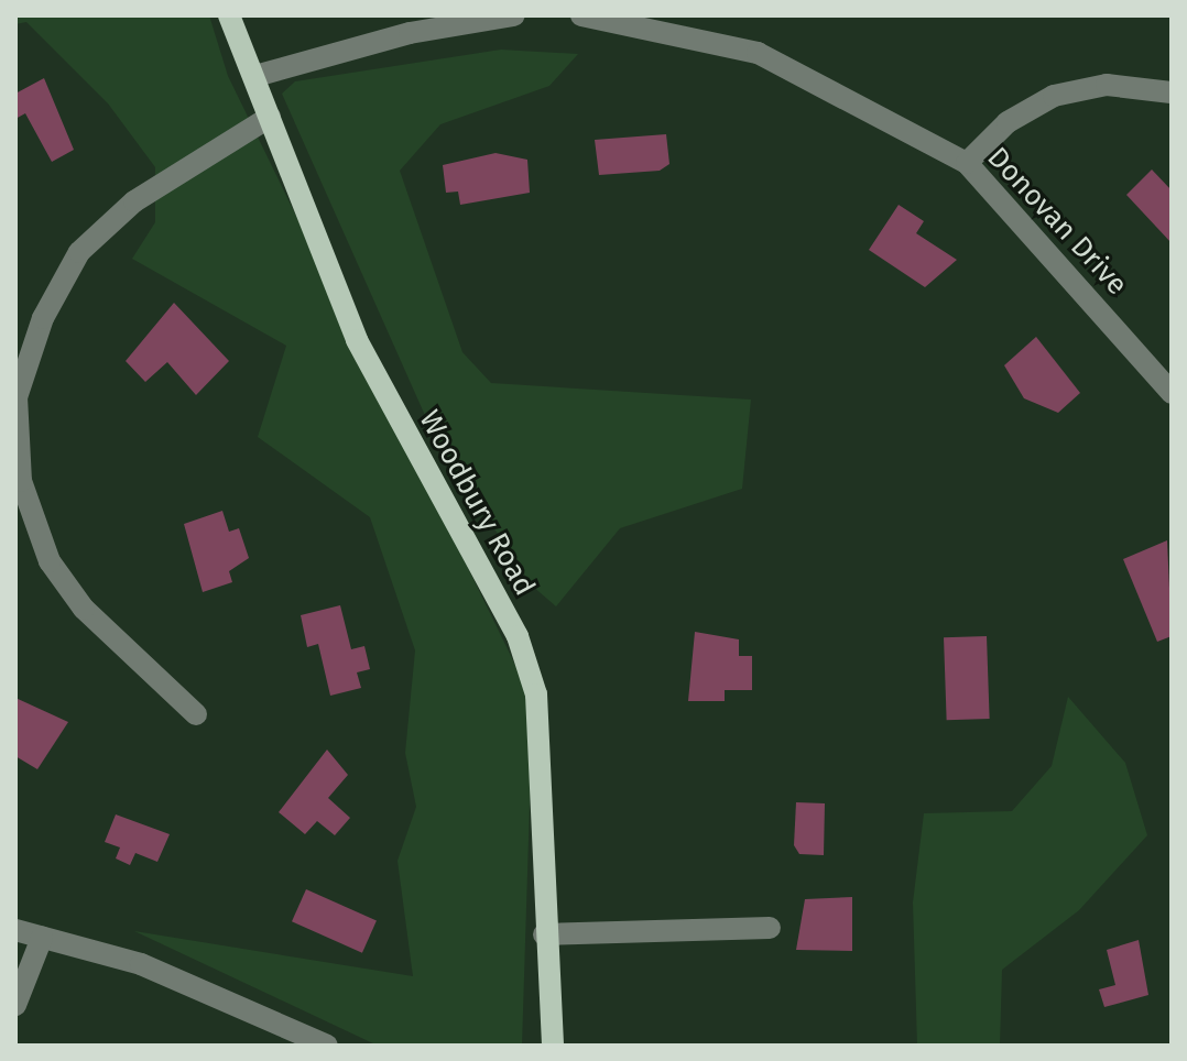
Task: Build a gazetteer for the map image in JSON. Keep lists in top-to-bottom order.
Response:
{
  "streets": {
    "main road": ["Woodbury Road"],
    "street": ["Donovan Drive"]
  }
}
